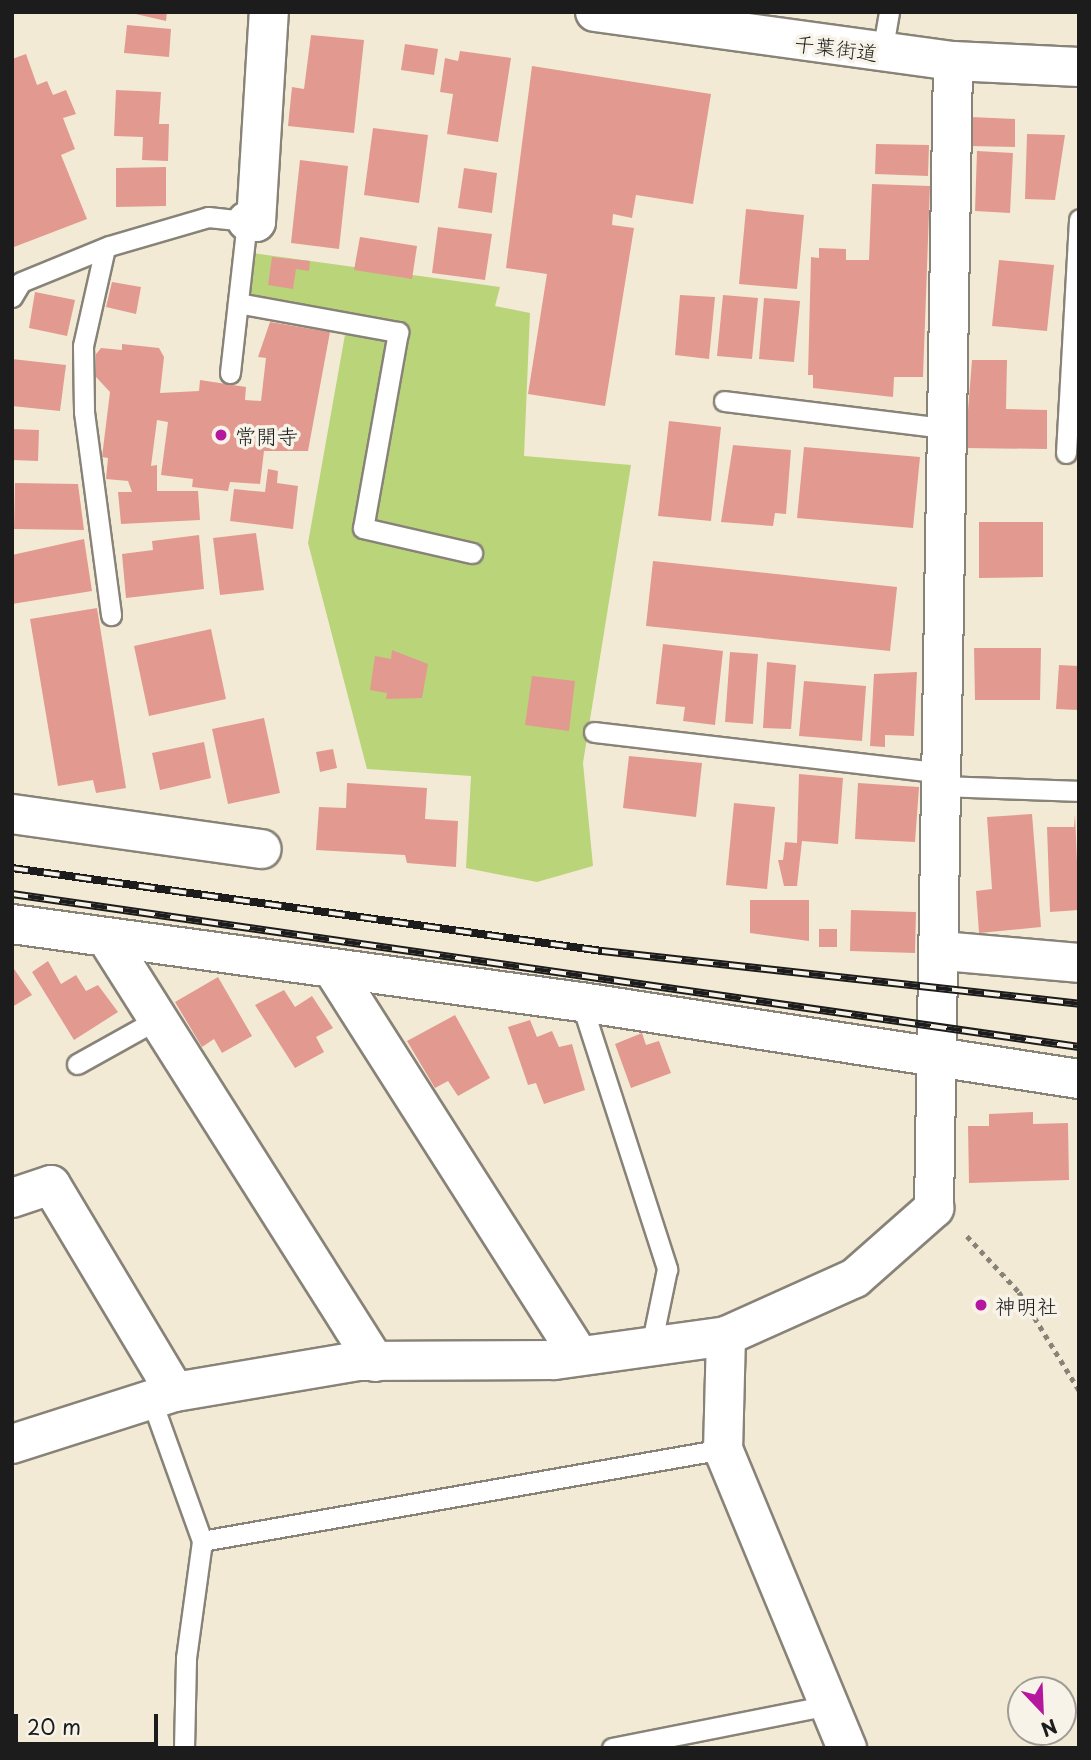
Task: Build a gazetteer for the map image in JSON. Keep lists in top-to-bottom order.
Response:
{
  "streets": {
    "main road": ["千葉街道"]
  },
  "places": ["常開寺", "神明社"],
  "scale_bar": "20 m",
  "north": "bottom right"
}
